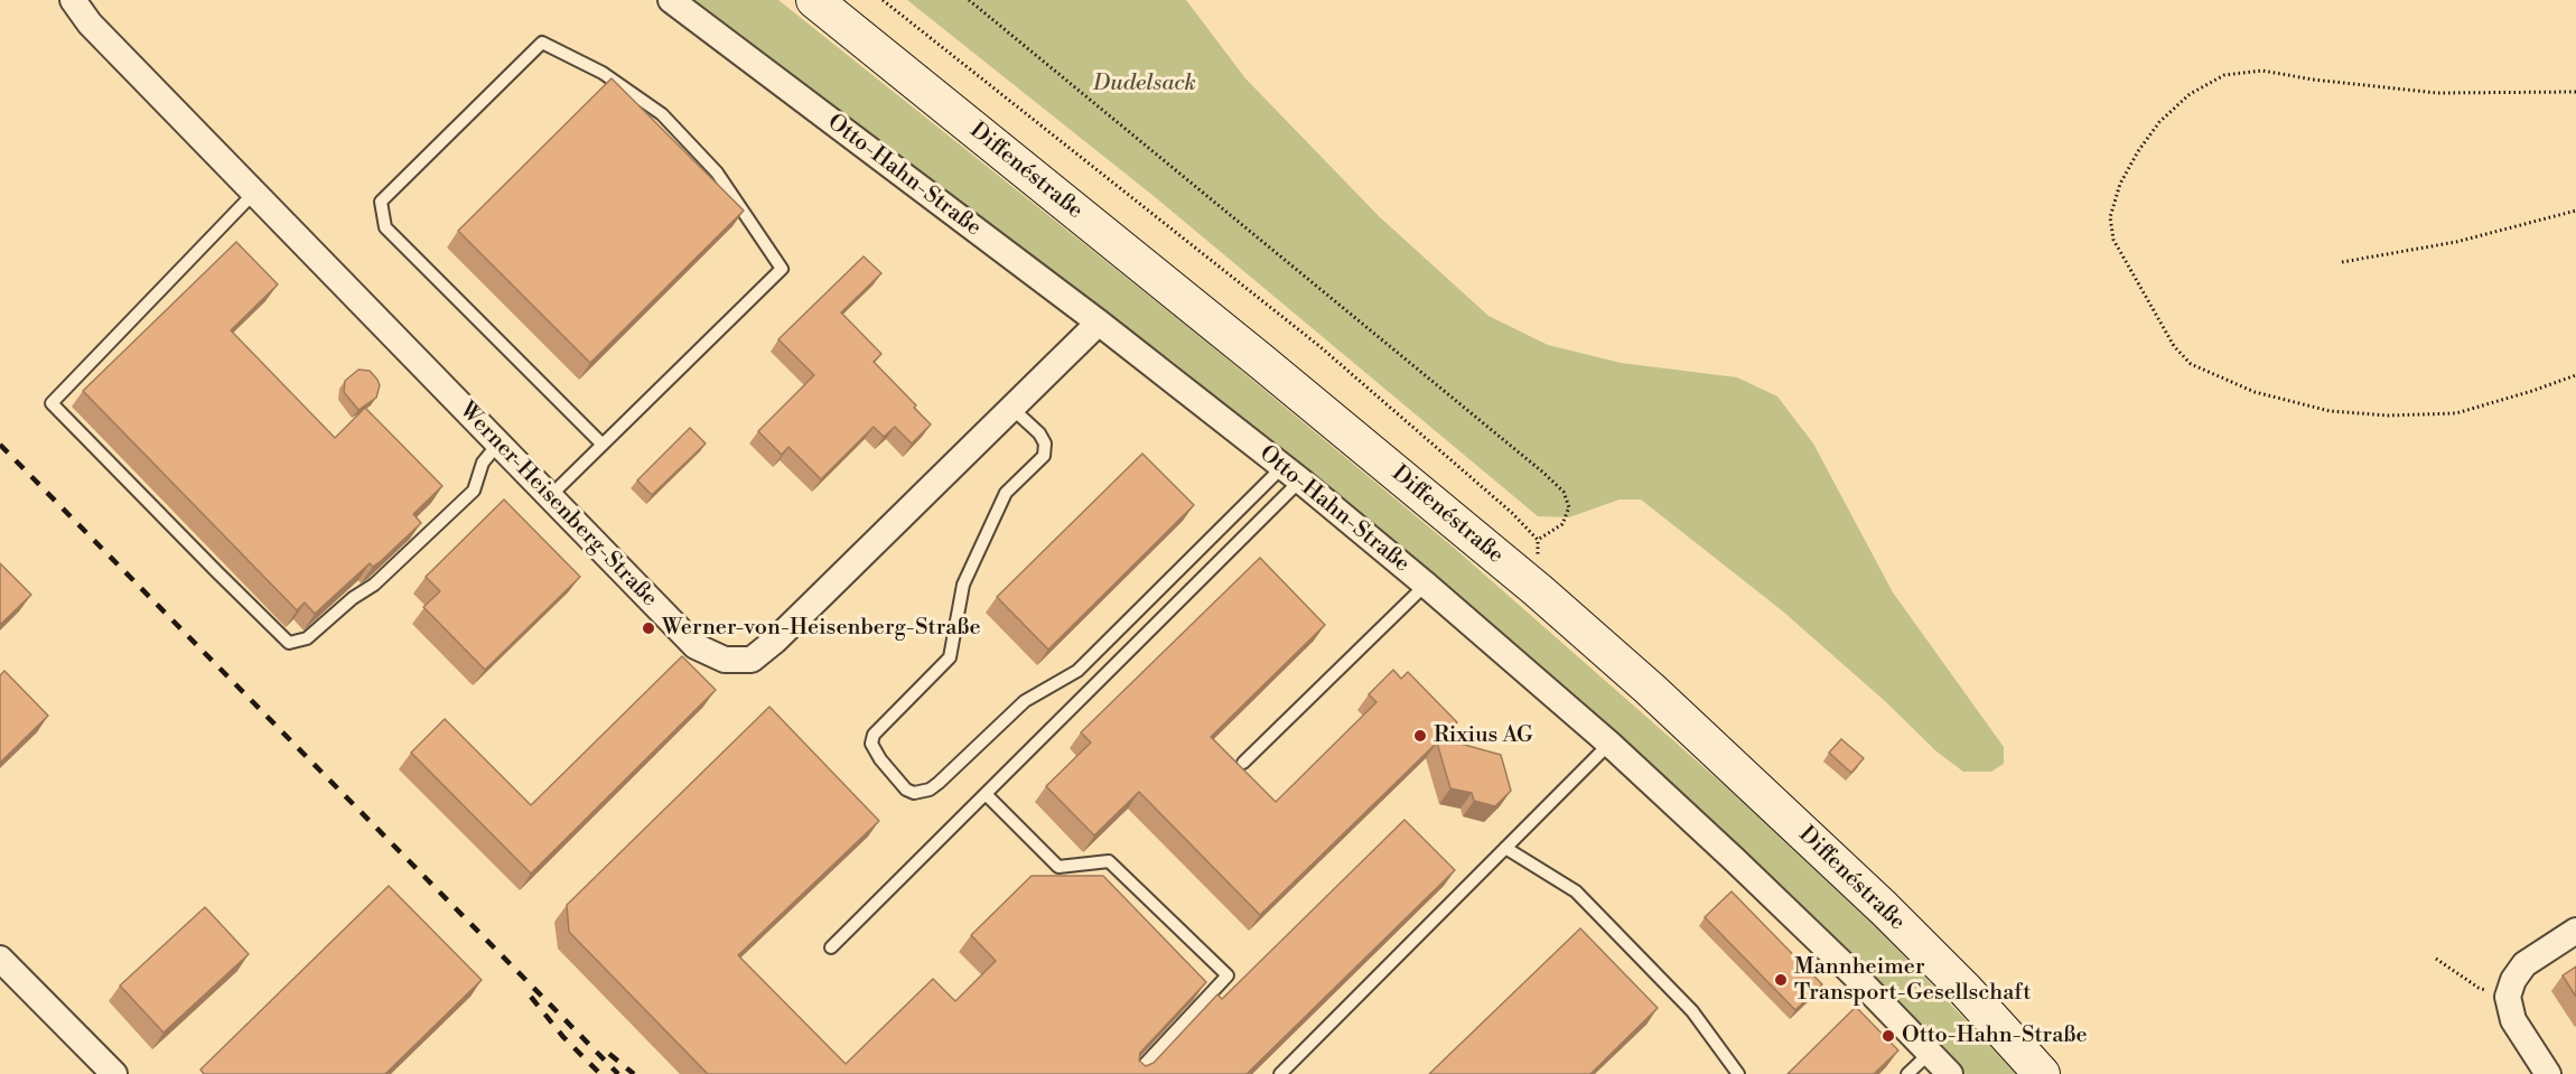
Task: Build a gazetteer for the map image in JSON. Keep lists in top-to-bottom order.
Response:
{
  "streets": {
    "main road": ["Diffenéstraße"],
    "street": ["Otto-Hahn-Straße", "Werner-Heisenberg-Straße"]
  },
  "crossings": [
    ["Otto-Hahn-Straße", "Werner-Heisenberg-Straße"]
  ],
  "parks": ["Dudelsack"],
  "places": [
    "Werner-von-Heisenberg-Straße",
    "Rixius AG",
    "Mannheimer Transport-Gesellschaft",
    "Otto-Hahn-Straße"
  ]
}
